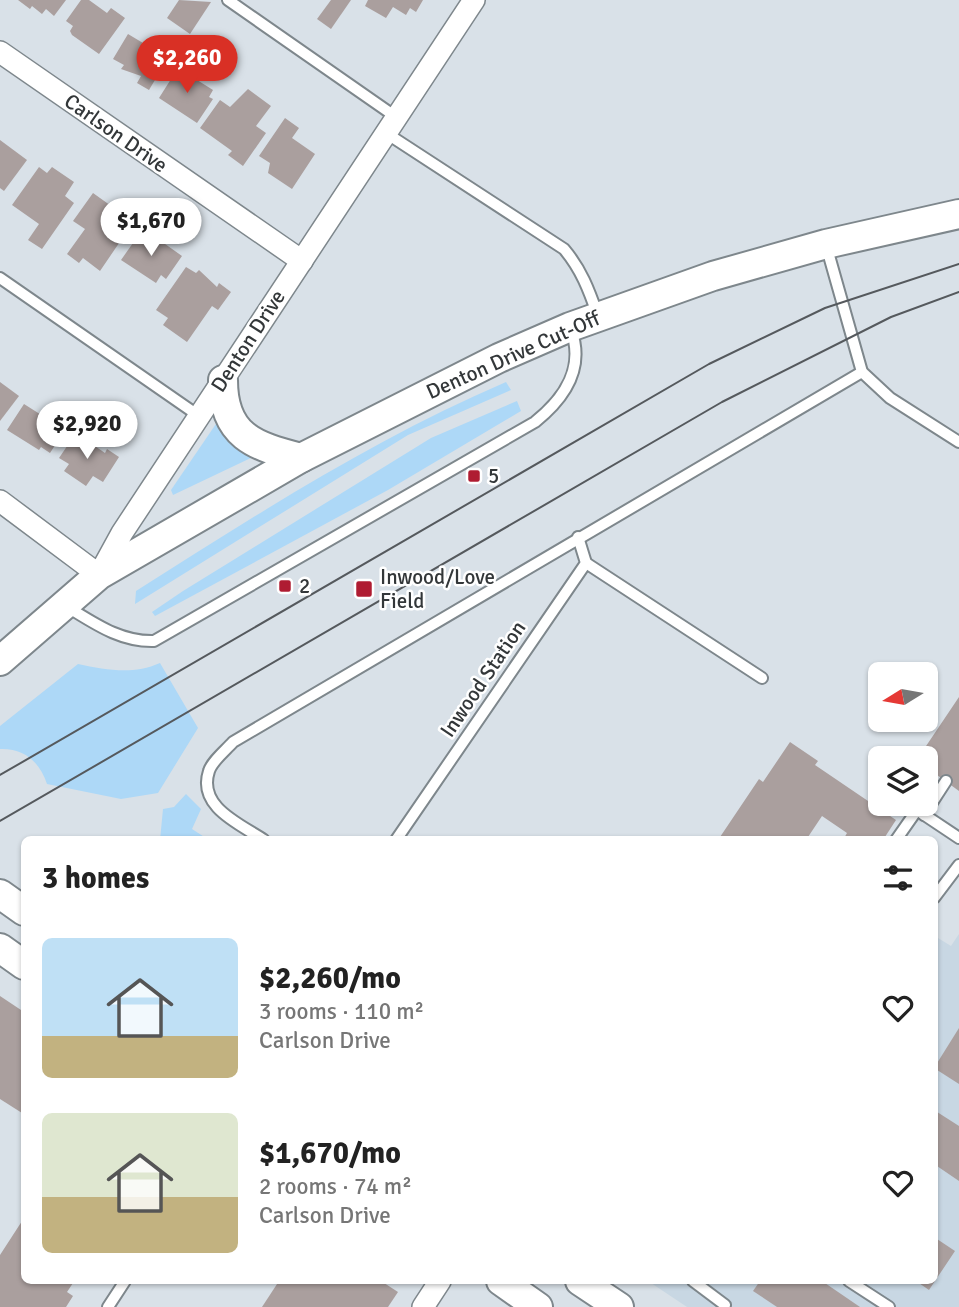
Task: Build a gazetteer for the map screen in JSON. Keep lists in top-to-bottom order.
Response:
{
  "streets": {
    "main road": ["Denton Drive", "Denton Drive Cut-Off"],
    "street": ["Carlson Drive"],
    "lane": ["Inwood Station"]
  },
  "crossings": [
    ["Carlson Drive", "Denton Drive"],
    ["Denton Drive", "Denton Drive Cut-Off"]
  ],
  "places": {
    "transit": ["5", "2", "Inwood/Love Field"]
  },
  "north": "left",
  "page": {
    "price": ["$2,260", "$1,670", "$2,920"],
    "heading": "3 homes",
    "list": [
      {
        "name": "$2,260/mo",
        "note": "3 rooms · 110 m² · Carlson Drive"
      },
      {
        "name": "$1,670/mo",
        "note": "2 rooms · 74 m² · Carlson Drive"
      }
    ]
  }
}
